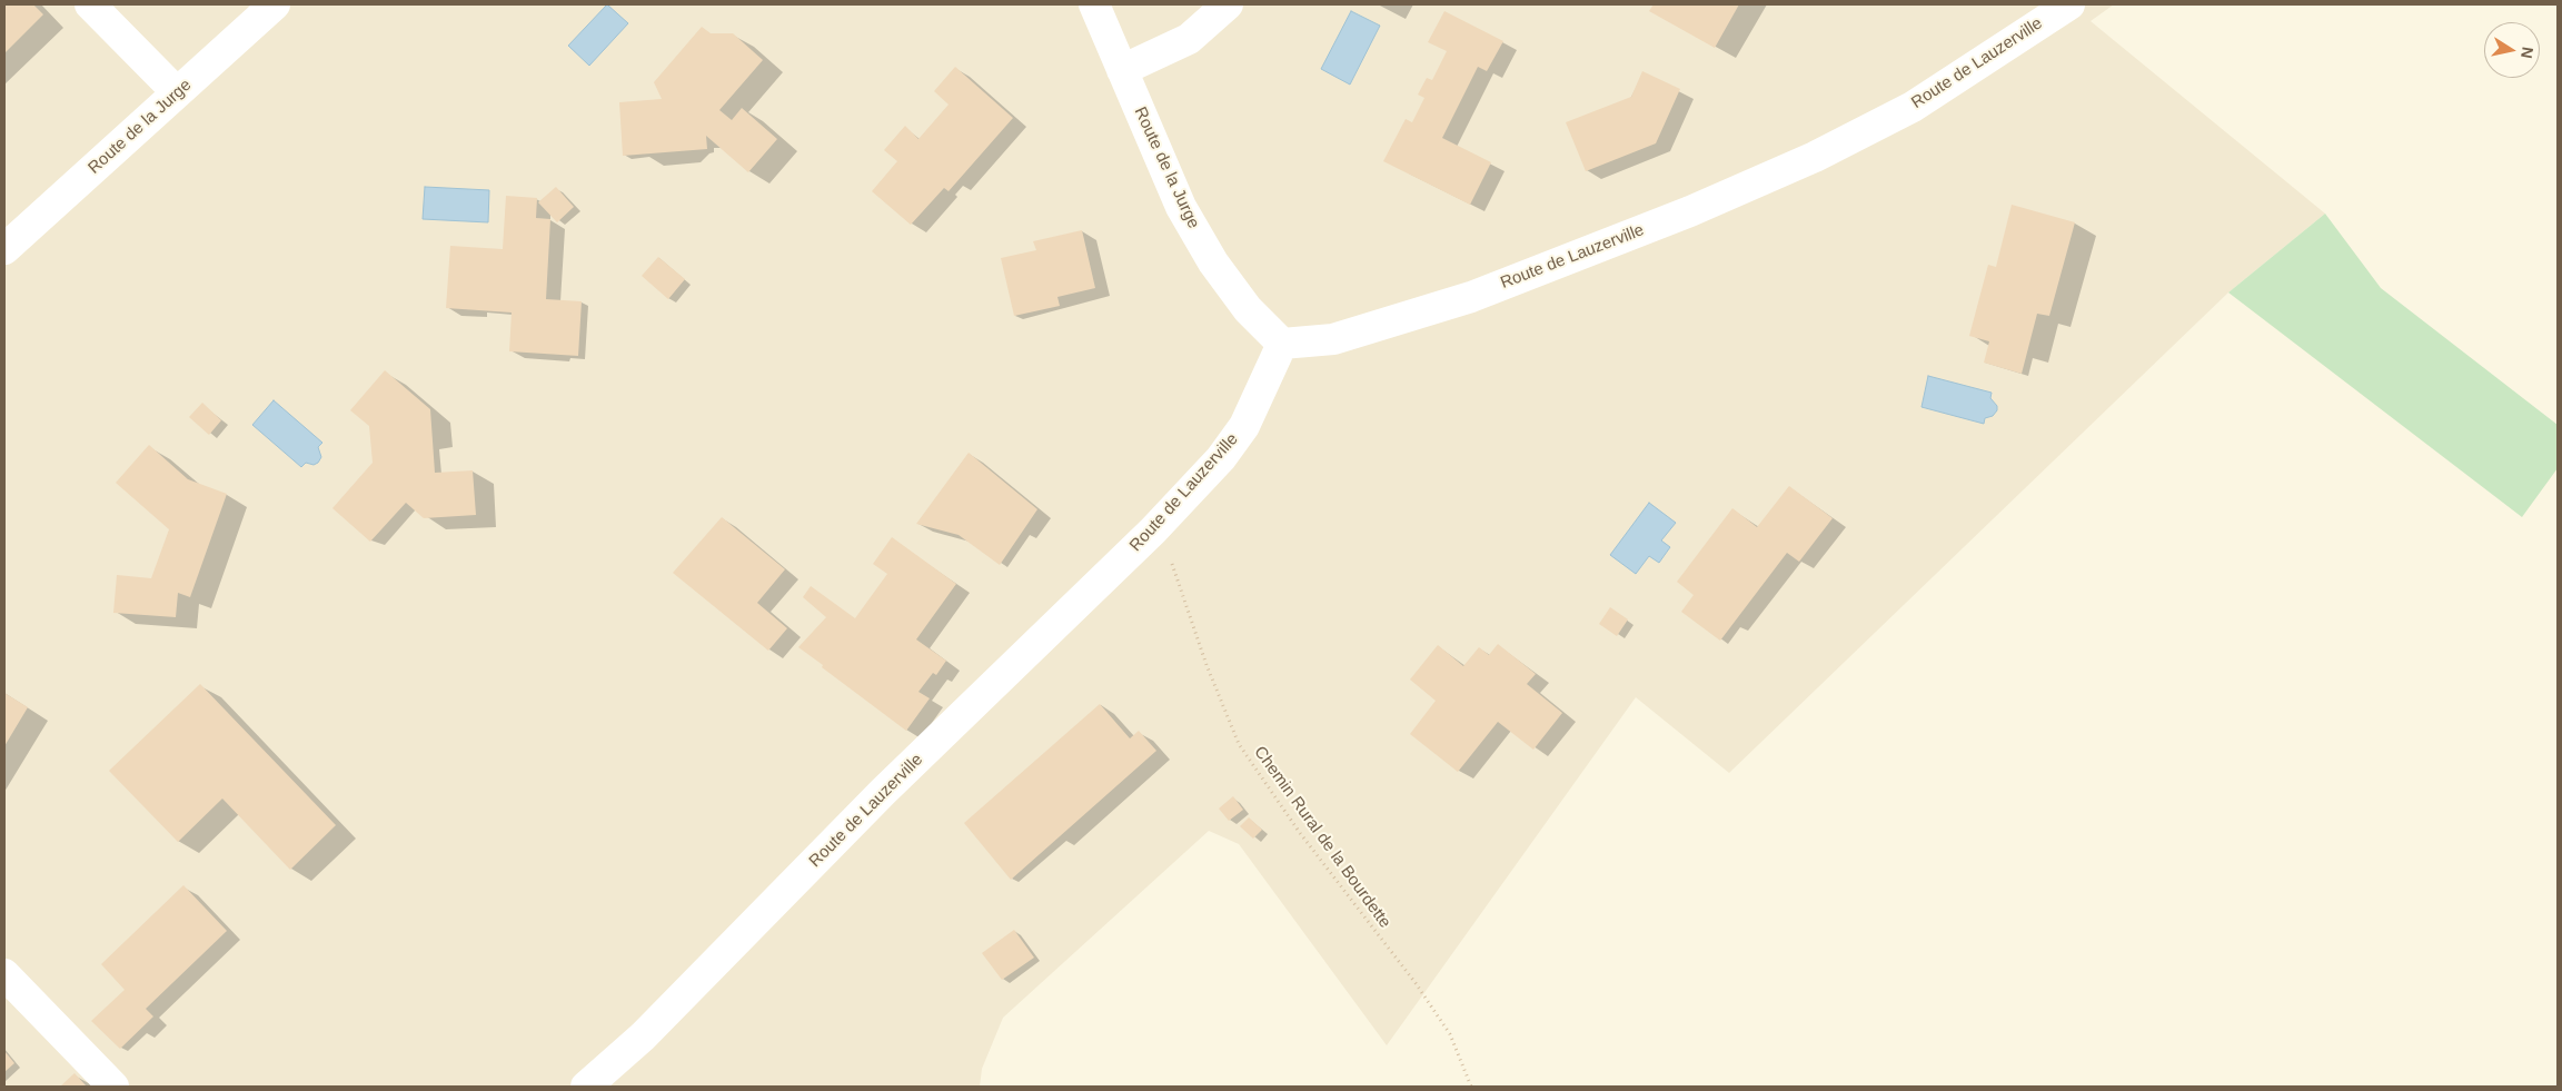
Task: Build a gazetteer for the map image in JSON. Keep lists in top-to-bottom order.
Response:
{
  "streets": {
    "street": ["Route de Lauzerville", "Route de la Jurge"],
    "path": ["Chemin Rural de la Bourdette"]
  },
  "crossings": [
    ["Route de Lauzerville", "Route de la Jurge"],
    ["Route de Lauzerville", "Chemin Rural de la Bourdette"]
  ],
  "north": "right"
}
